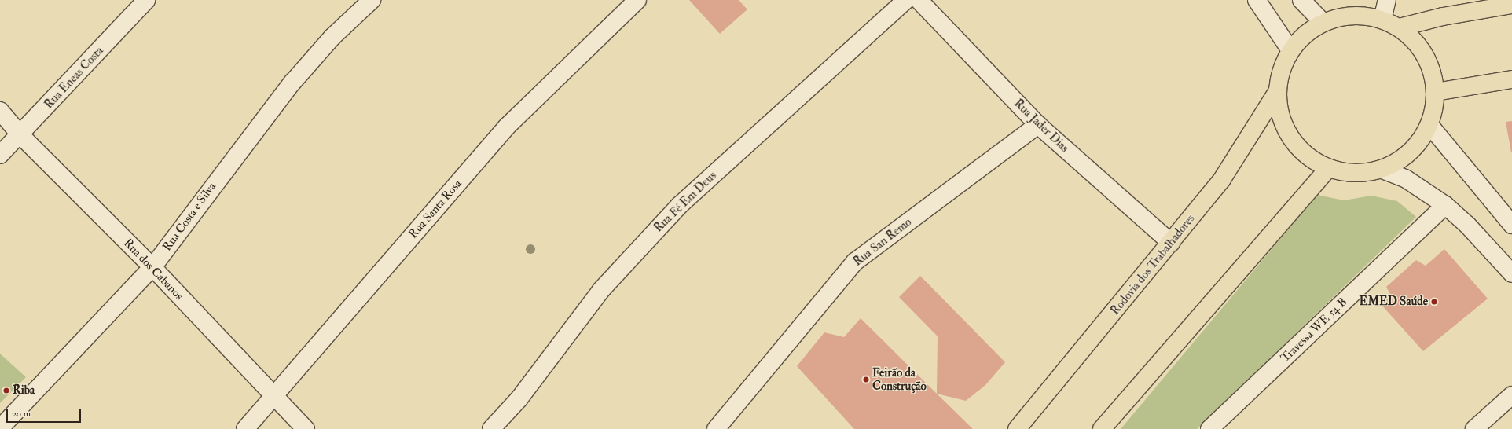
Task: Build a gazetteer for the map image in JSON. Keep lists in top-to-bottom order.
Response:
{
  "streets": {
    "main road": ["Rodovia dos Trabalhadores"],
    "street": [
      "Rua Eneas Costa",
      "Rua Jader Dias",
      "Rua Fé Em Deus",
      "Rua Santa Rosa",
      "Rua Costa e Silva",
      "Rua San Remo",
      "Rua dos Cabanos",
      "Travessa WE 54 B"
    ]
  },
  "crossings": [
    ["Rua Eneas Costa", "Rua dos Cabanos"],
    ["Rua Jader Dias", "Rua San Remo"],
    ["Rua Jader Dias", "Rodovia dos Trabalhadores"],
    ["Rua Santa Rosa", "Rua dos Cabanos"],
    ["Rua Costa e Silva", "Rua dos Cabanos"]
  ],
  "places": ["EMED Saúde", "Feirão da Construção", "Riba"],
  "scale_bar": "20 m"
}
